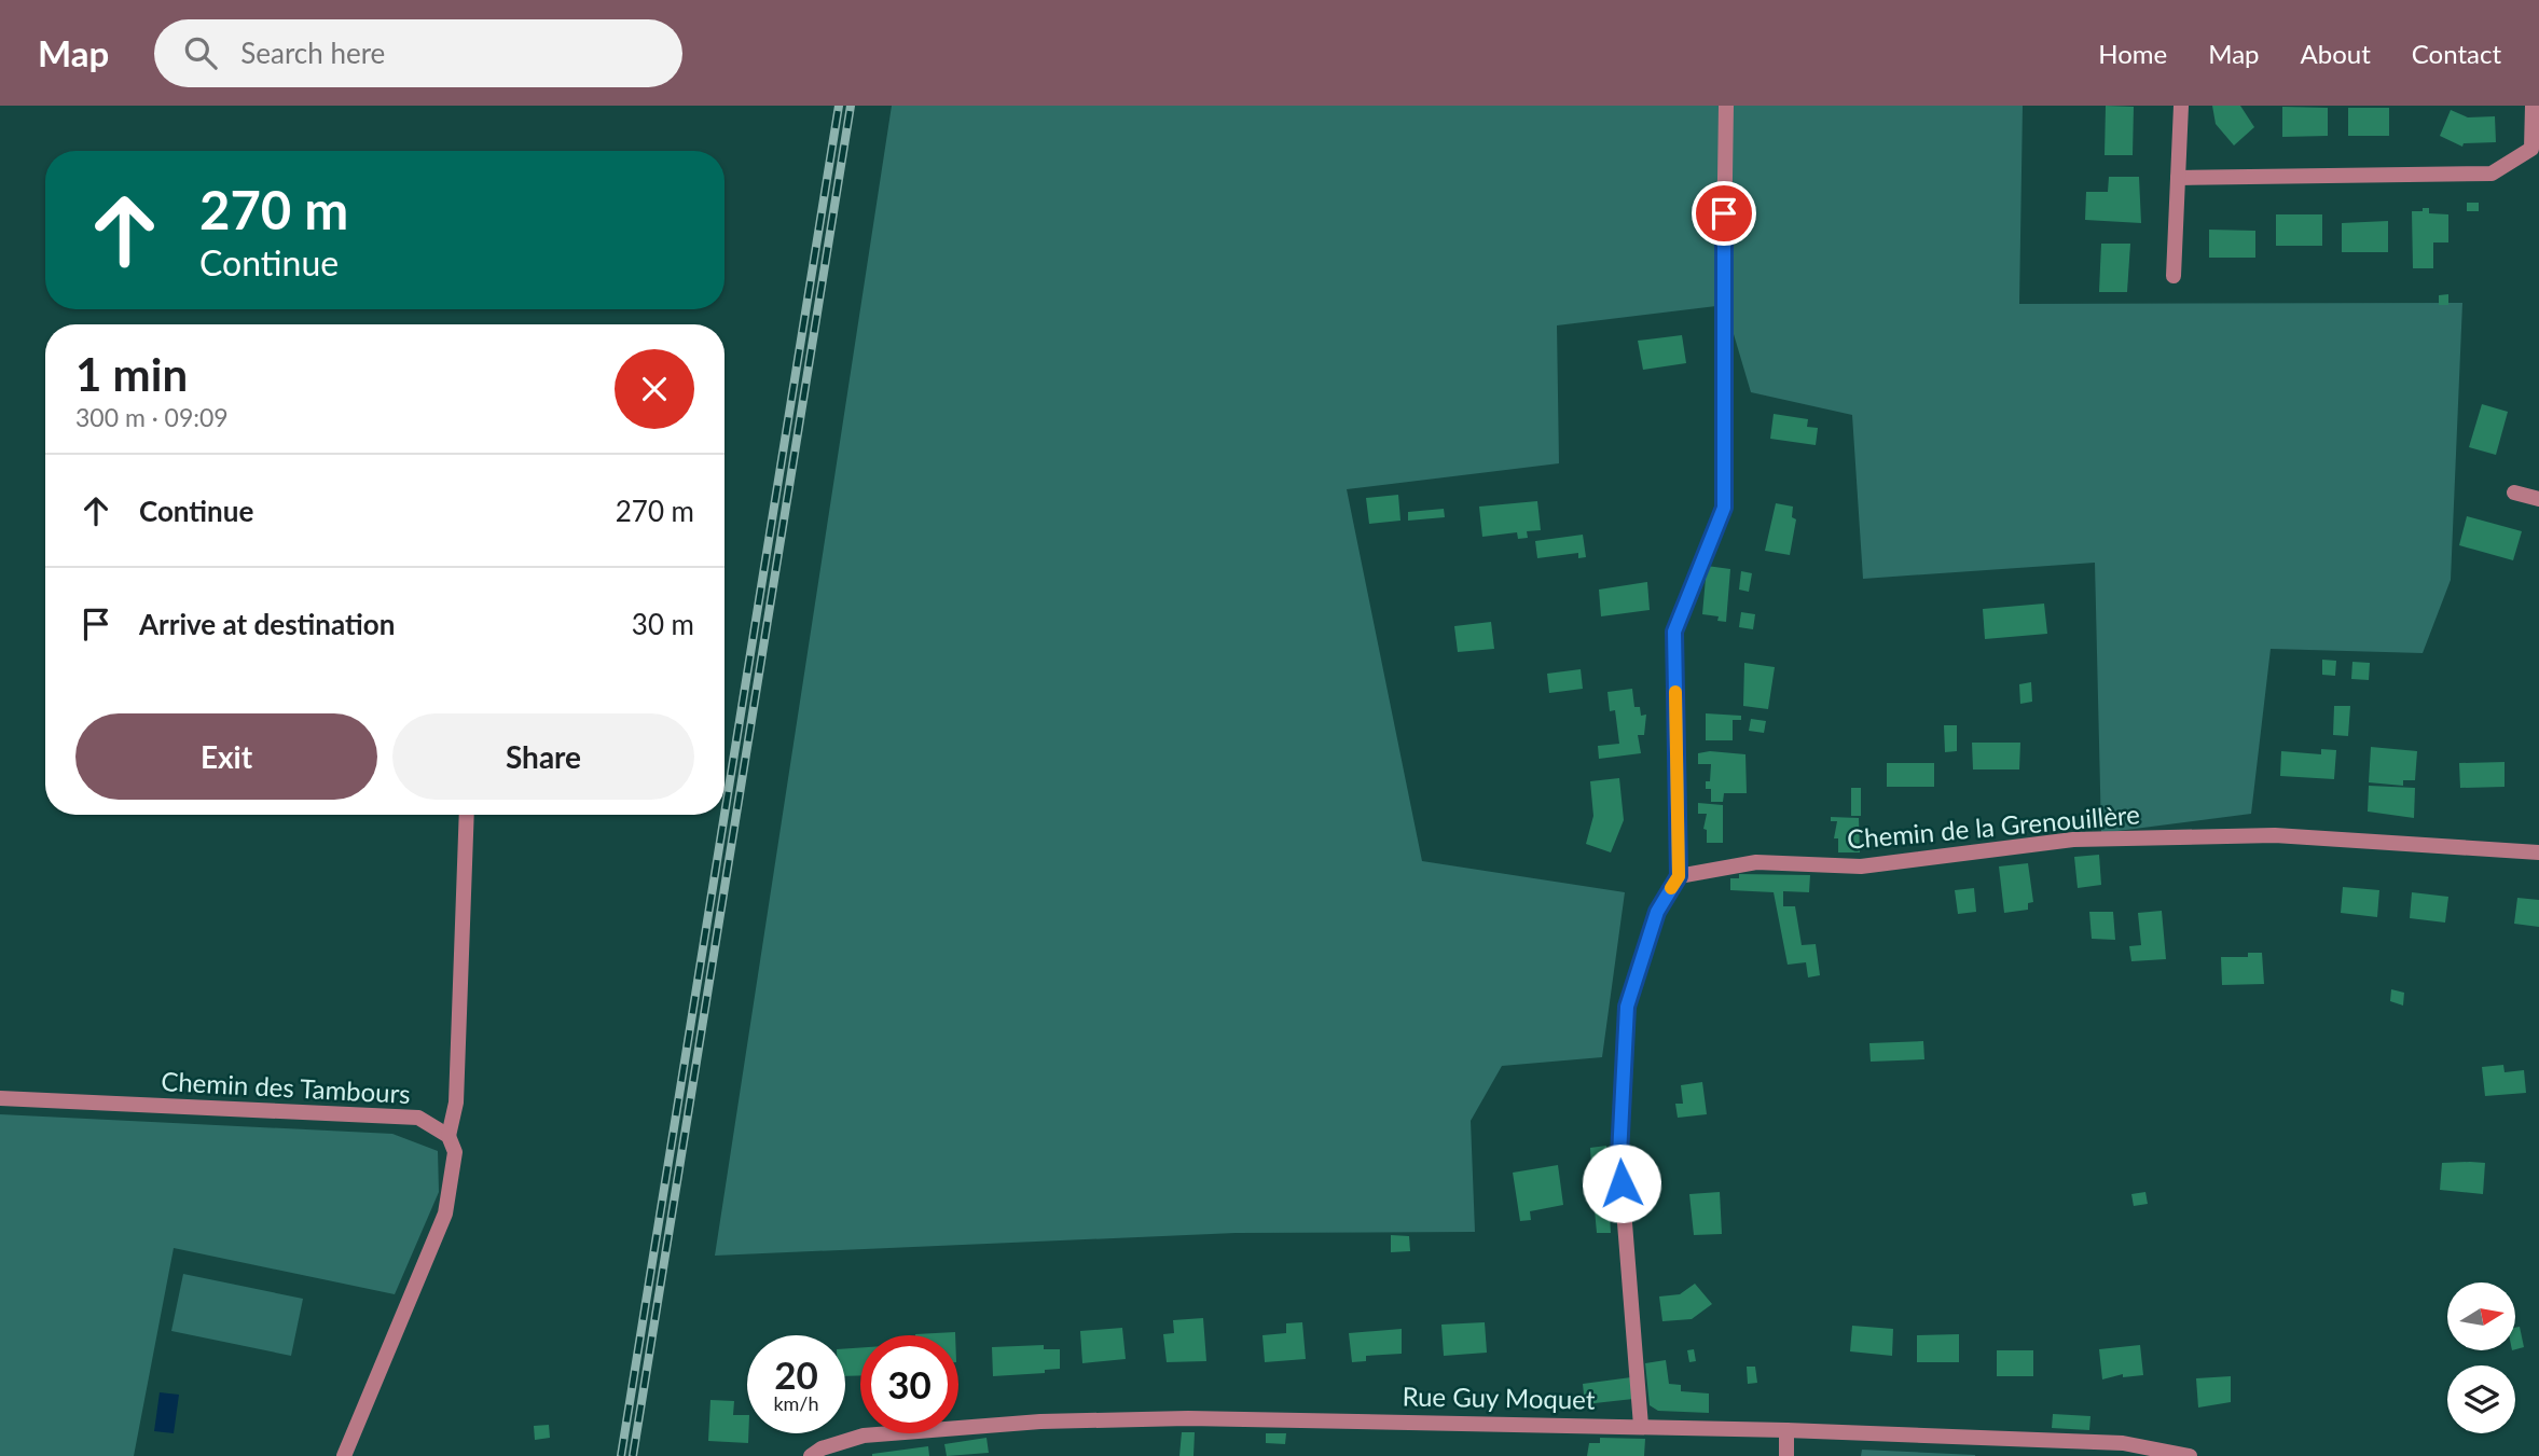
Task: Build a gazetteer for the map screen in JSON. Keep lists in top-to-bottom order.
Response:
{
  "streets": {
    "street": ["Chemin de la Grenouillère", "Chemin des Tambours", "Rue Guy Moquet"]
  },
  "north": "right",
  "page": {
    "header": "Map",
    "search": "Search here",
    "nav": [
      "Home",
      "Map",
      "About",
      "Contact"
    ],
    "turn": ["270 m", "Continue"],
    "heading": ["1 min", "300 m · 09:09"],
    "list": [
      {
        "name": "Continue",
        "value": "270 m"
      },
      {
        "name": "Arrive at destination",
        "value": "30 m"
      }
    ],
    "buttons": ["Exit", "Share"],
    "speed": "20 km/h",
    "limit": "30"
  }
}
